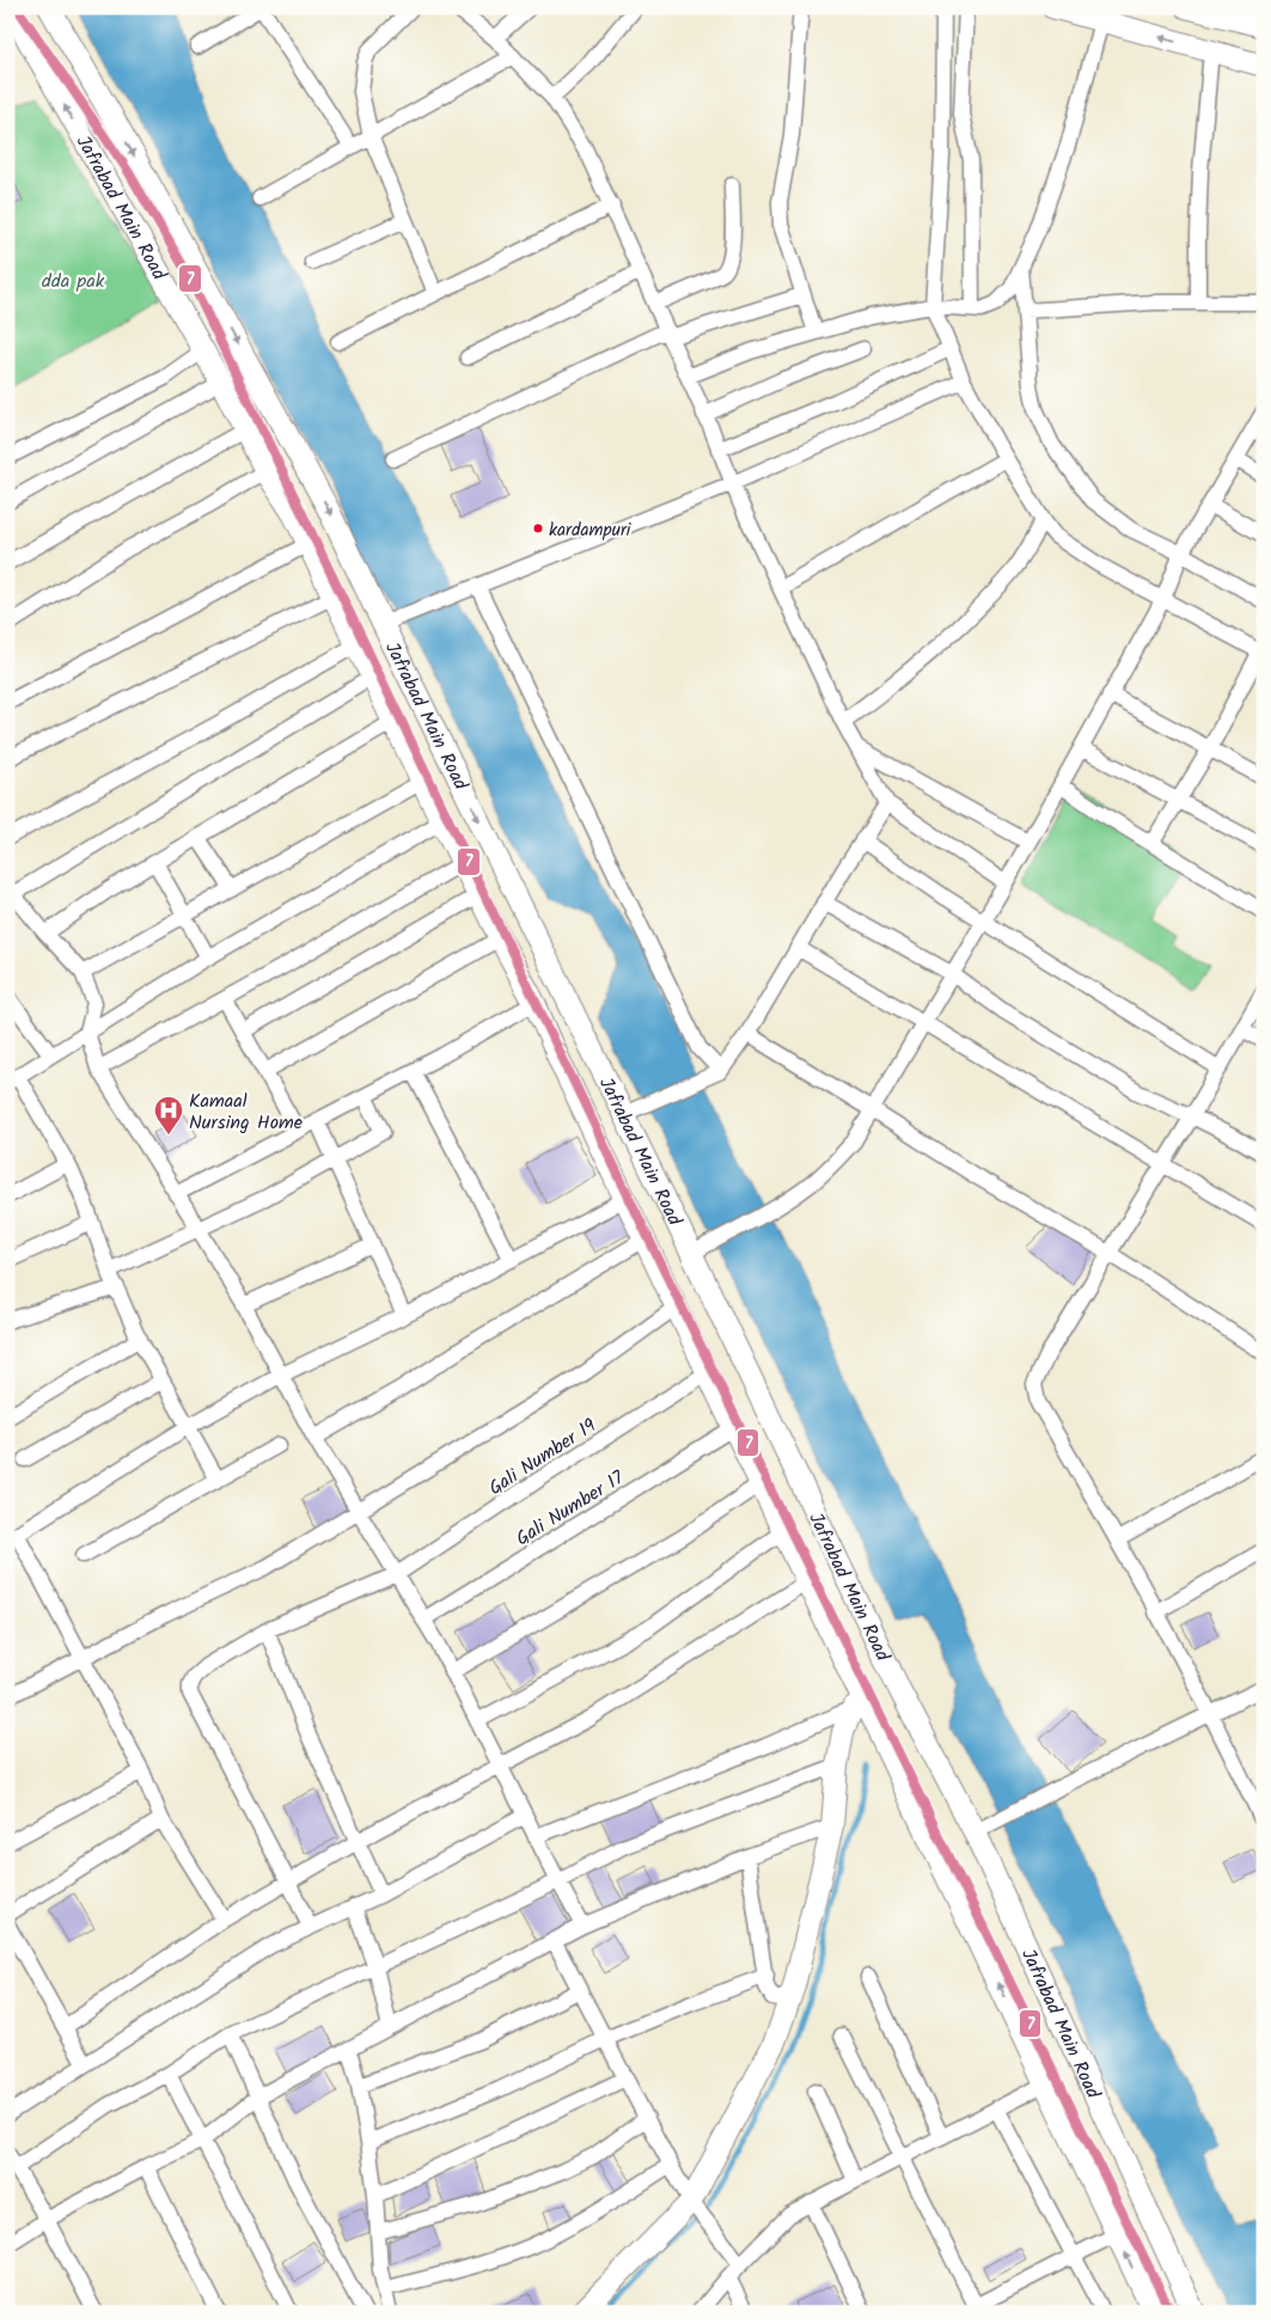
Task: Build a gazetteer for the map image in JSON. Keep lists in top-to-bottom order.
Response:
{
  "streets": {
    "main road": ["Jafrabad Main Road"],
    "street": ["Gali Number 19", "Gali Number 17"]
  },
  "crossings": [
    ["Jafrabad Main Road", "Gali Number 19"],
    ["Jafrabad Main Road", "Gali Number 17"]
  ],
  "parks": ["dda pak"],
  "places": {
    "other": ["kardampuri"],
    "hospital": ["Kamaal Nursing Home"]
  },
  "lines": ["transit line 7"]
}
